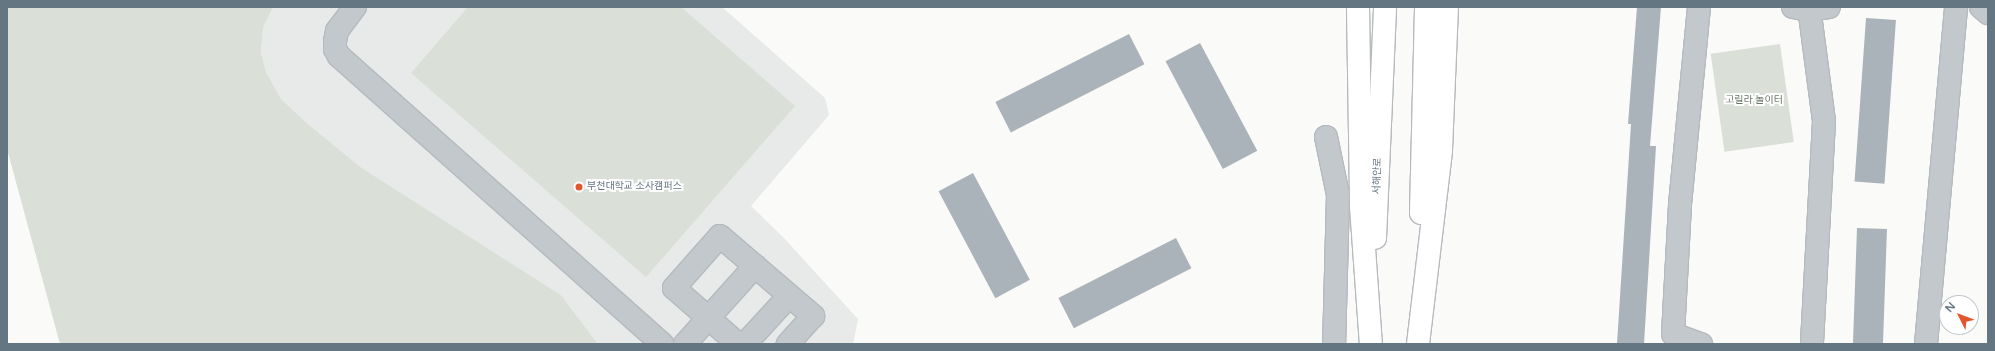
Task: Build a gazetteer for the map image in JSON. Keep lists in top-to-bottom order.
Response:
{
  "streets": {
    "main road": ["서해안로"]
  },
  "parks": ["고릴라 놀이터"],
  "places": ["부천대학교 소사캠퍼스"],
  "north": "top left"
}
